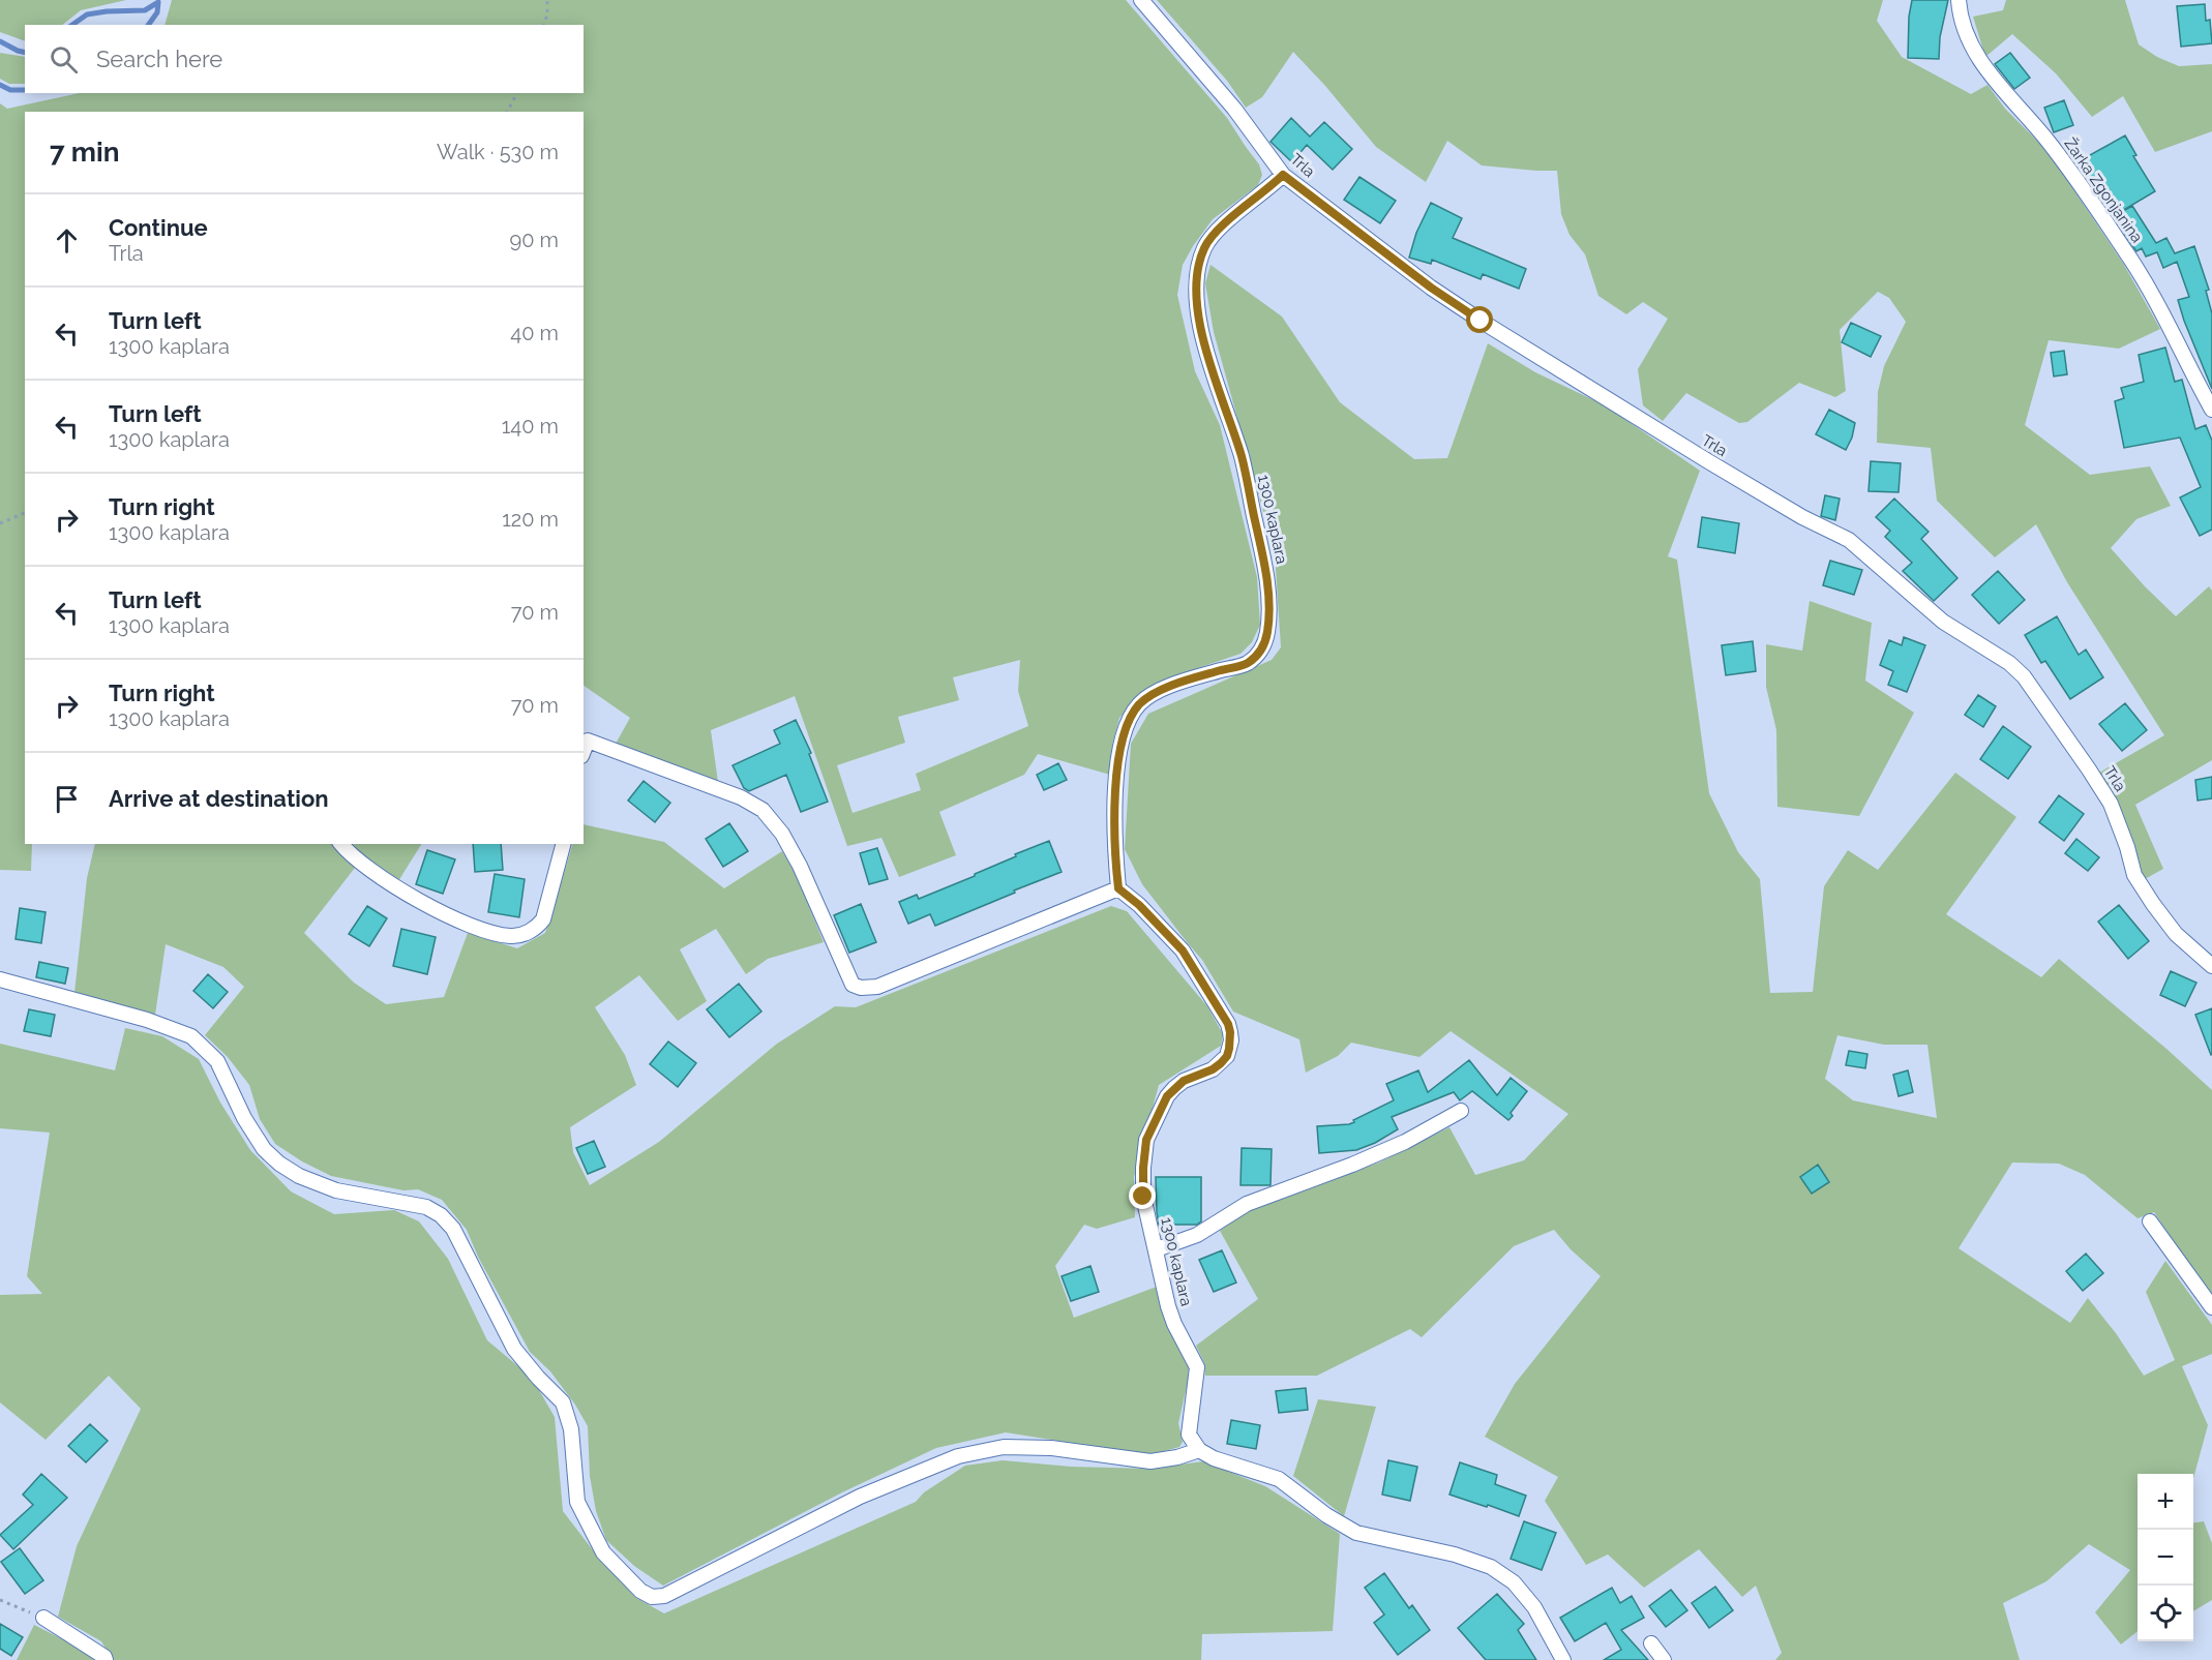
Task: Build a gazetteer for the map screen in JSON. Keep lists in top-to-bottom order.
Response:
{
  "streets": {
    "street": ["Trla", "Žarka Zgonjanina", "1300 kaplara"]
  },
  "crossings": [
    ["Trla", "1300 kaplara"]
  ],
  "page": {
    "search": "Search here",
    "heading": ["7 min", "Walk · 530 m"],
    "list": [
      ["Continue", "Trla", "90 m"],
      ["Turn left", "1300 kaplara", "40 m"],
      ["Turn left", "1300 kaplara", "140 m"],
      ["Turn right", "1300 kaplara", "120 m"],
      ["Turn left", "1300 kaplara", "70 m"],
      ["Turn right", "1300 kaplara", "70 m"],
      "Arrive at destination"
    ],
    "map_buttons": ["+", "−"]
  }
}
